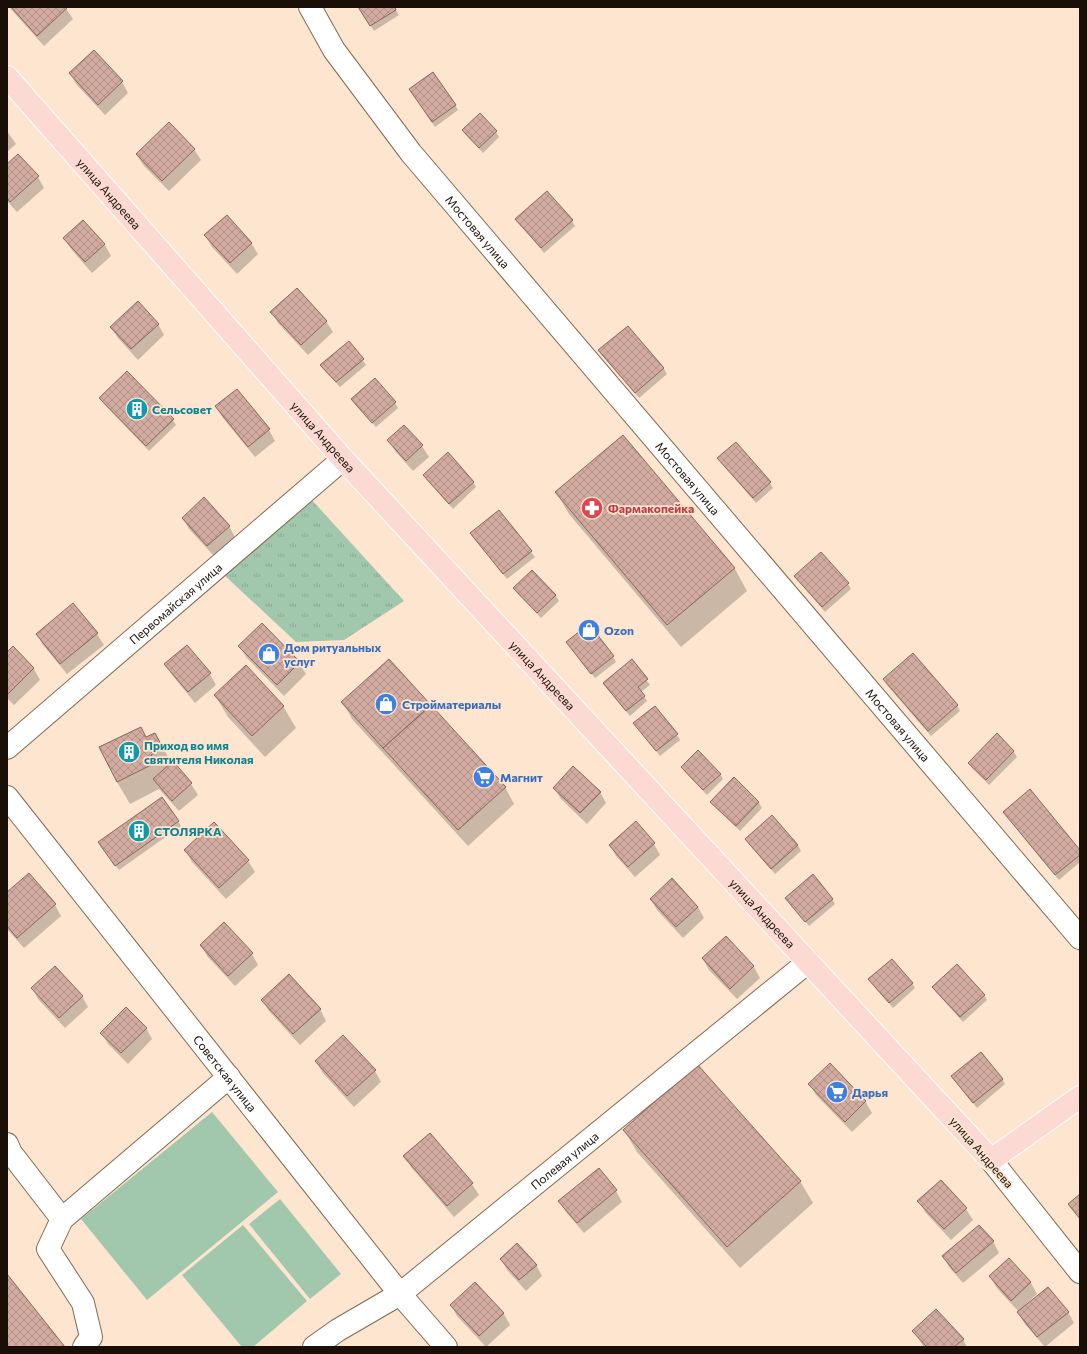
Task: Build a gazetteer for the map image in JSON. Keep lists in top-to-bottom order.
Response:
{
  "streets": {
    "main road": ["улица Андреева"],
    "street": [
      "Мостовая улица",
      "Первомайская улица",
      "Советская улица",
      "Полевая улица"
    ]
  },
  "crossings": [
    ["улица Андреева", "Первомайская улица"],
    ["улица Андреева", "Полевая улица"],
    ["Советская улица", "Полевая улица"]
  ],
  "places": {
    "building": ["Сельсовет", "Приход во имя святителя Николая", "СТОЛЯРКА"],
    "pharmacy": ["Фармакопейка"],
    "shop": ["Ozon", "Дом ритуальных услуг", "Стройматериалы"],
    "supermarket": ["Магнит", "Дарья"]
  }
}
